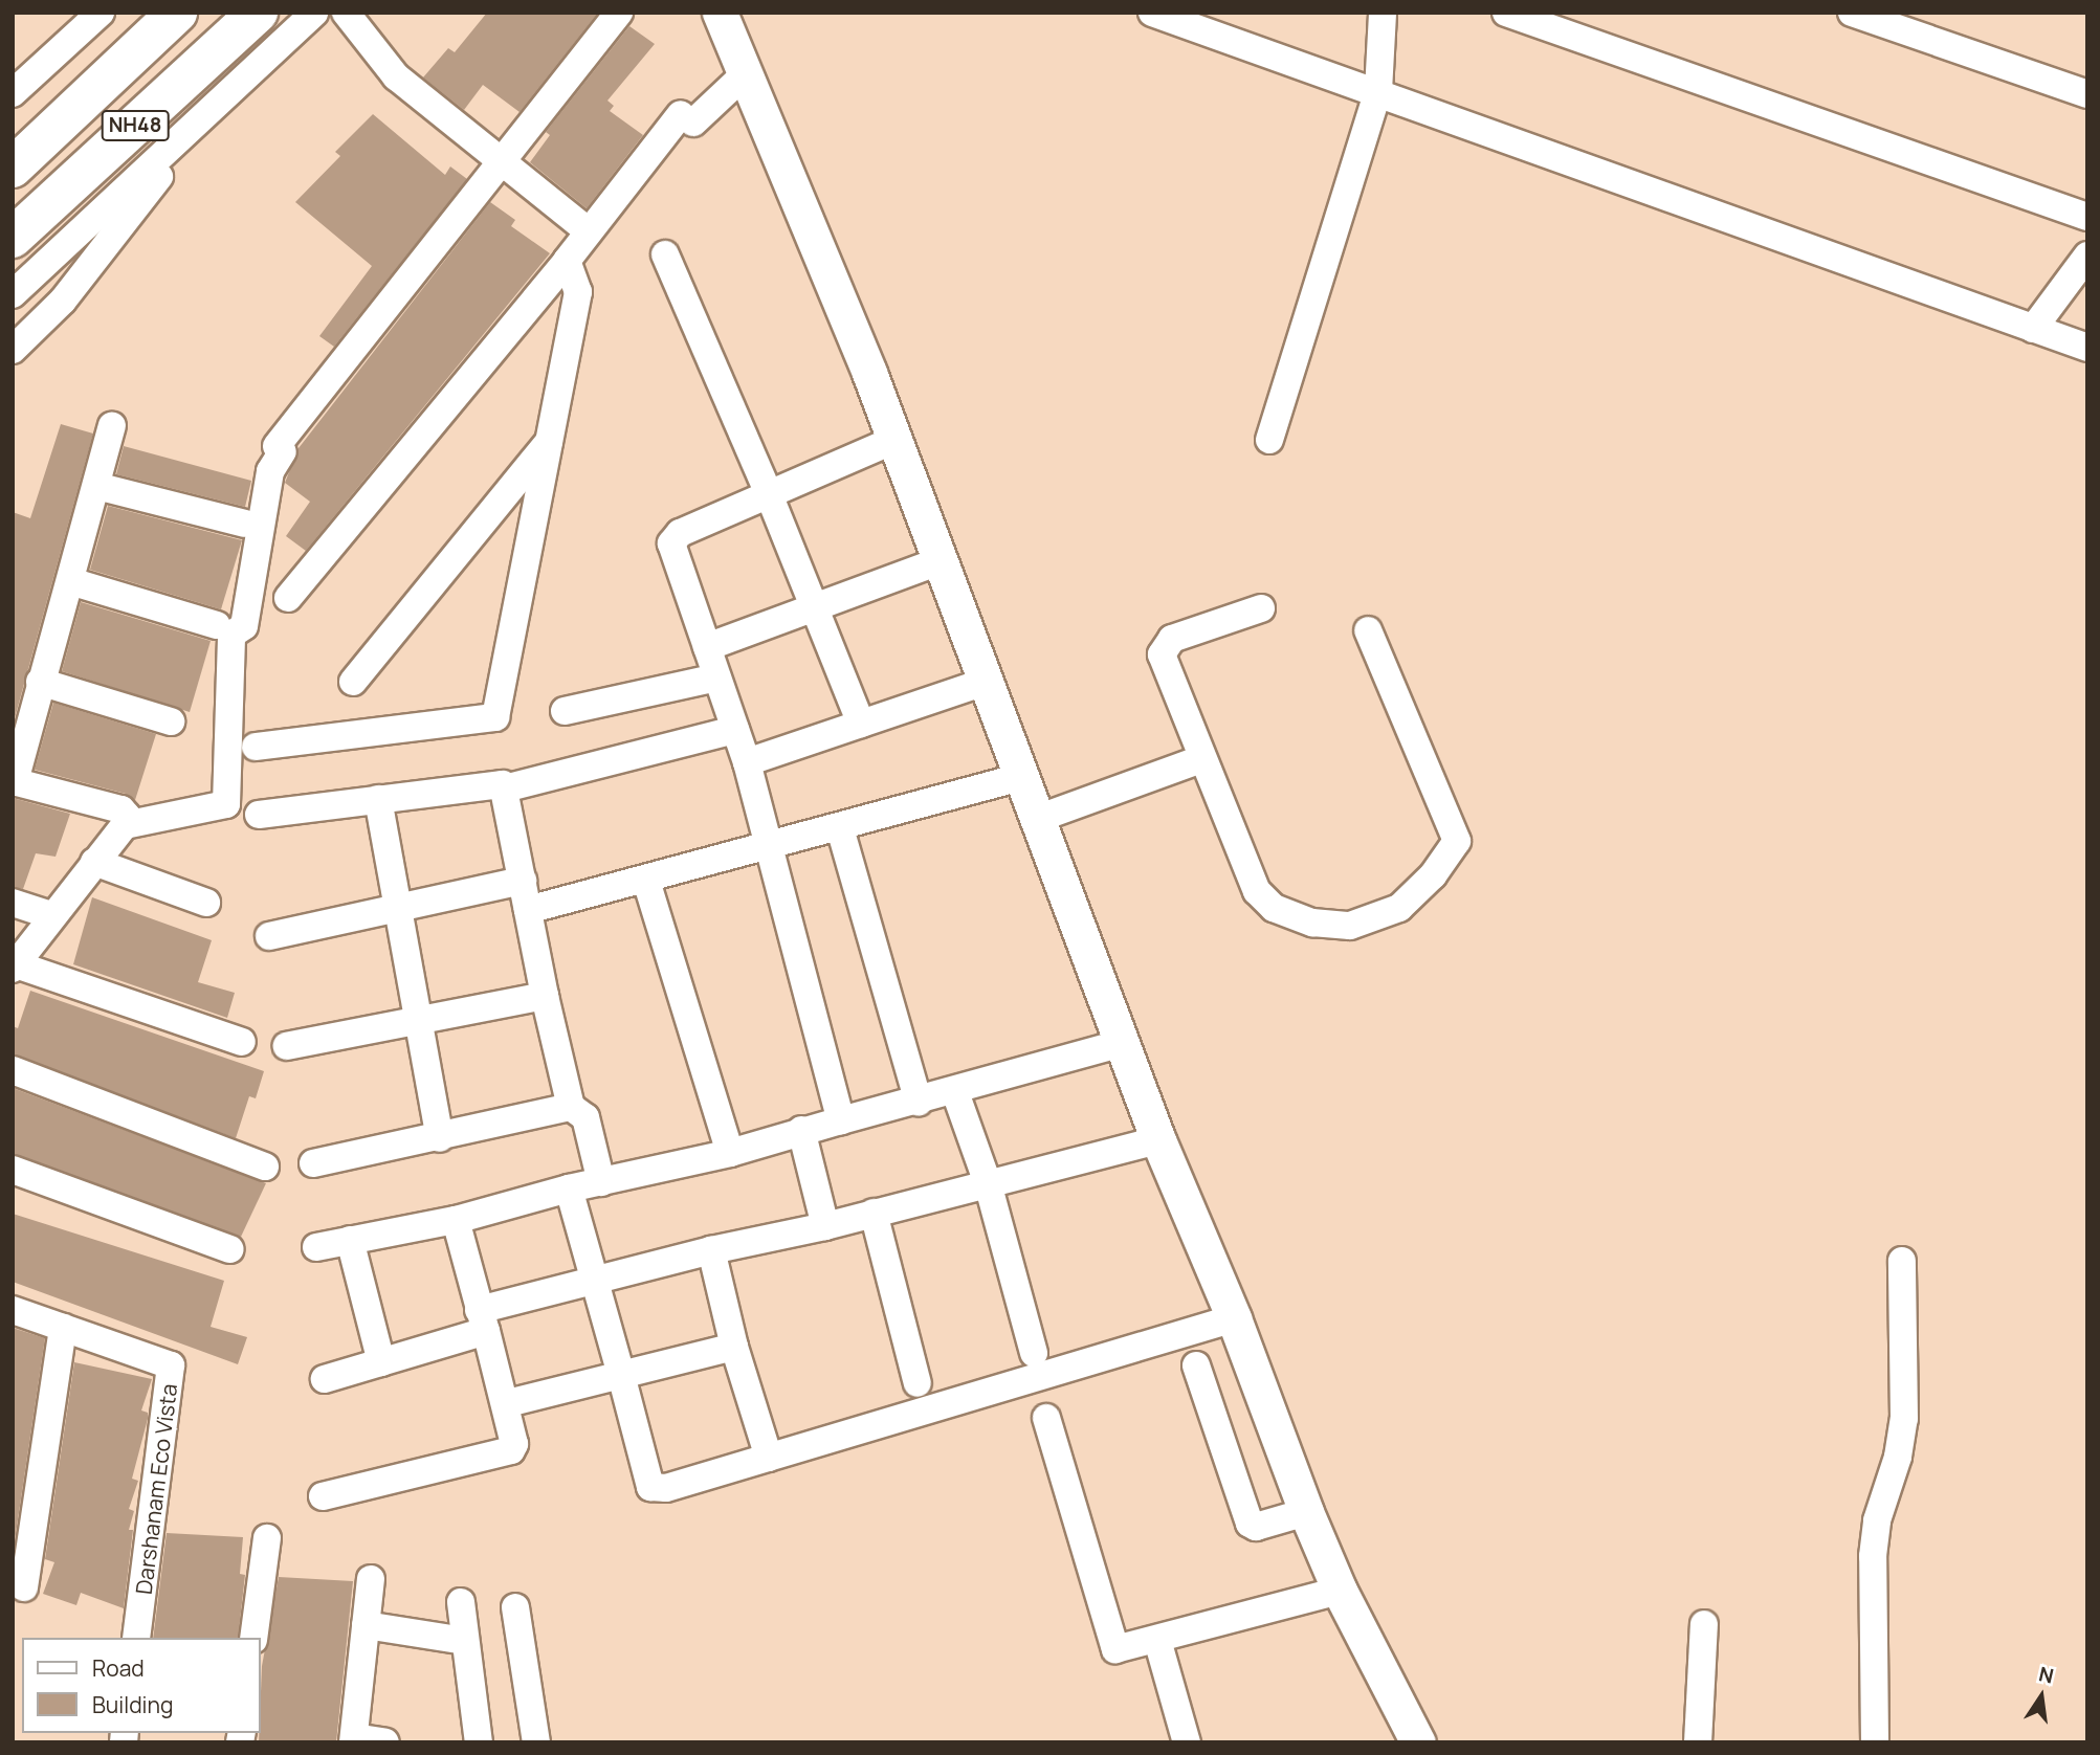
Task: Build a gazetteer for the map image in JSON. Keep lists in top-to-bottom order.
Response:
{
  "streets": {
    "highway": ["NH48"],
    "street": ["Darshanam Eco Vista"]
  },
  "legend": ["Road", "Building"],
  "north": "top"
}
